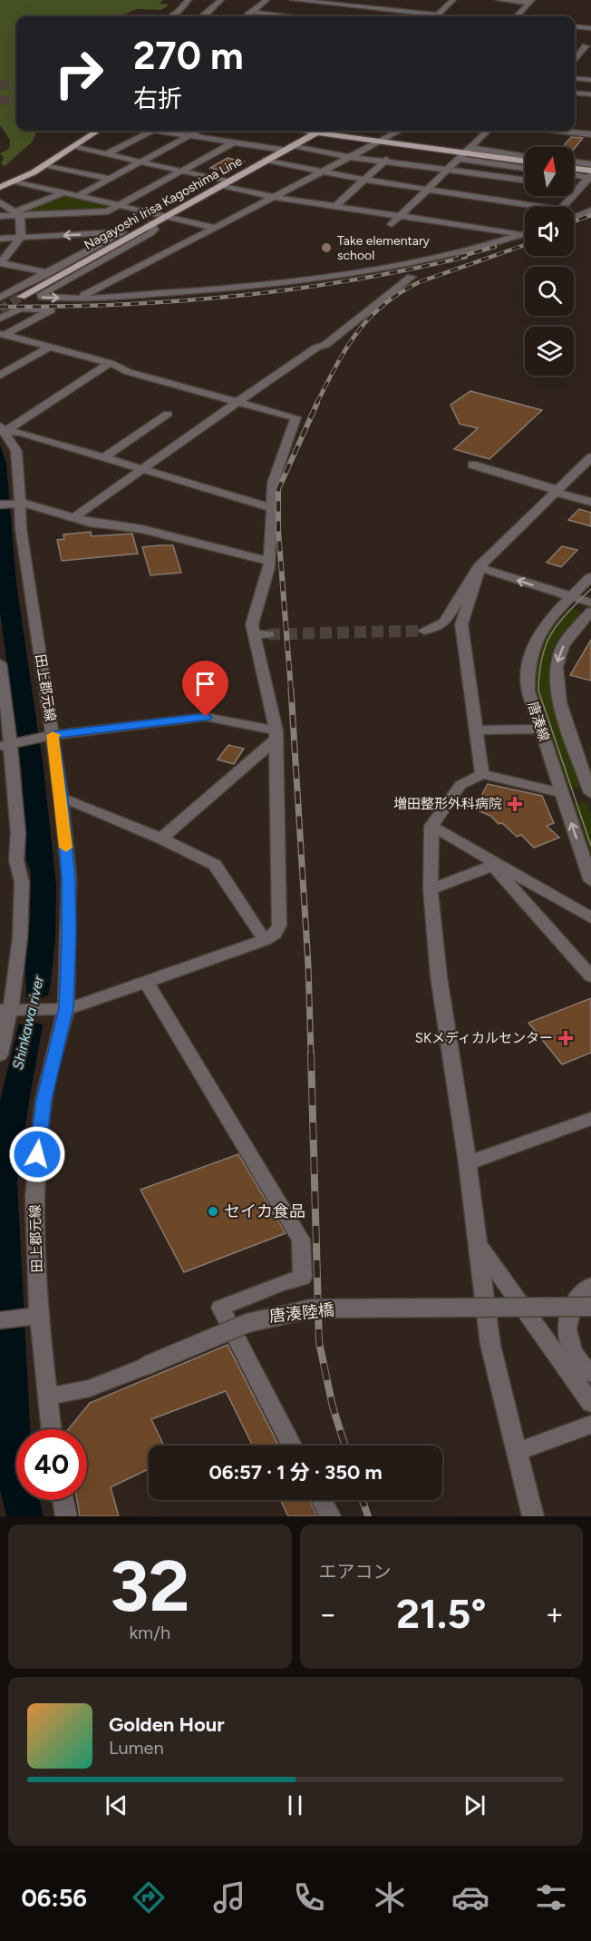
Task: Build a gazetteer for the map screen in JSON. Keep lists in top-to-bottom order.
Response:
{
  "streets": {
    "main road": ["Nagayoshi Irisa Kagoshima Line"],
    "street": ["田上郡元線", "唐湊線", "唐湊陸橋"]
  },
  "crossings": [
    ["田上郡元線", "唐湊陸橋"]
  ],
  "water": ["Shinkawa river"],
  "places": {
    "other": ["Take elementary school", "セイカ食品"],
    "health": ["増田整形外科病院", "SKメディカルセンター"]
  },
  "north": "top",
  "page": {
    "turn": ["270 m", "右折"],
    "limit": "40",
    "trip": "06:57 · 1 分 · 350 m",
    "tile": [
      ["32", "km/h"],
      "エアコン"
    ],
    "heat": ["−", "21.5°", "+"],
    "song": ["Golden Hour", "Lumen"],
    "tabs": "06:56"
  }
}
